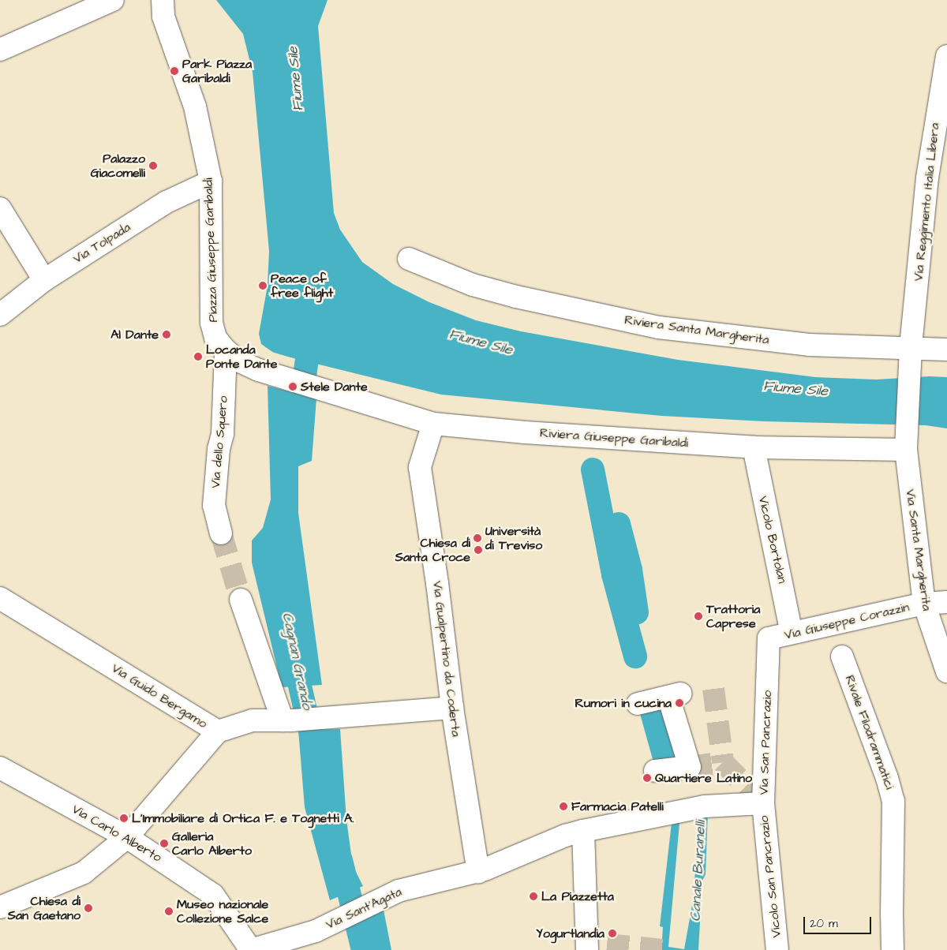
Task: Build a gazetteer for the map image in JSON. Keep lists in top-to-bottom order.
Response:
{
  "streets": {
    "street": [
      "Via Reggimento Italia Libera",
      "Via Tolpada",
      "Piazza Giuseppe Garibaldi",
      "Riviera Santa Margherita",
      "Riviera Giuseppe Garibaldi",
      "Via dello Squero",
      "Vicolo Bortolan",
      "Via Santa Margherita",
      "Via Giuseppe Corazzin",
      "Via Gualpertino da Coderta",
      "Via Guido Bergamo",
      "Rivale Filodrammatici",
      "Via San Pancrazio",
      "Via Carlo Alberto",
      "Vicolo San Pancrazio",
      "Via Sant'Agata"
    ]
  },
  "crossings": [
    ["Via Reggimento Italia Libera", "Riviera Santa Margherita"],
    ["Via Reggimento Italia Libera", "Via Santa Margherita"],
    ["Via Tolpada", "Piazza Giuseppe Garibaldi"],
    ["Piazza Giuseppe Garibaldi", "Riviera Giuseppe Garibaldi"],
    ["Piazza Giuseppe Garibaldi", "Via dello Squero"],
    ["Riviera Giuseppe Garibaldi", "Via dello Squero"],
    ["Riviera Giuseppe Garibaldi", "Vicolo Bortolan"],
    ["Riviera Giuseppe Garibaldi", "Via Santa Margherita"],
    ["Riviera Giuseppe Garibaldi", "Via Gualpertino da Coderta"],
    ["Vicolo Bortolan", "Via Giuseppe Corazzin"],
    ["Via Santa Margherita", "Via Giuseppe Corazzin"],
    ["Via Giuseppe Corazzin", "Via San Pancrazio"],
    ["Via Gualpertino da Coderta", "Via Guido Bergamo"],
    ["Via Gualpertino da Coderta", "Via San Pancrazio"],
    ["Via Gualpertino da Coderta", "Via Sant'Agata"],
    ["Via San Pancrazio", "Vicolo San Pancrazio"],
    ["Via San Pancrazio", "Via Sant'Agata"],
    ["Via Carlo Alberto", "Via Sant'Agata"]
  ],
  "water": ["Fiume Sile", "Cagnan Grando", "Canale Buranelli"],
  "places": [
    "Park Piazza Garibaldi",
    "Palazzo Giacomelli",
    "Peace of free flight",
    "Al Dante",
    "Locanda Ponte Dante",
    "Stele Dante",
    "Università di Treviso",
    "Chiesa di Santa Croce",
    "Trattoria Caprese",
    "Rumori in cucina",
    "Quartiere Latino",
    "Farmacia Patelli",
    "L'Immobiliare di Ortica F. e Tognetti A.",
    "Galleria Carlo Alberto",
    "La Piazzetta",
    "Chiesa di San Gaetano",
    "Museo nazionale Collezione Salce",
    "Yogurtlandia"
  ],
  "scale_bar": "20 m"
}
